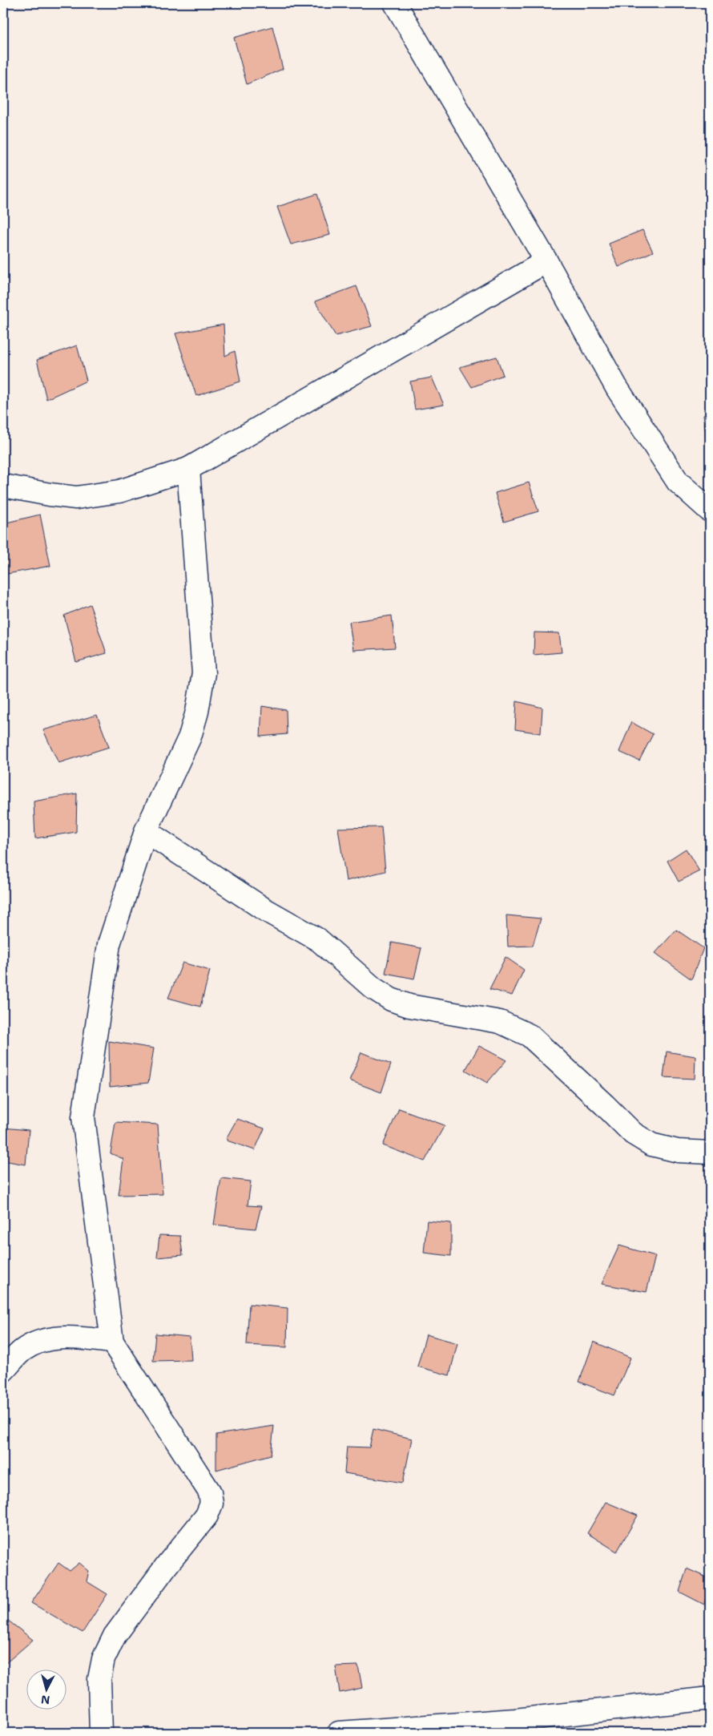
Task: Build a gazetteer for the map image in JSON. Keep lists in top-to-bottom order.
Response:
{
  "north": "bottom"
}
